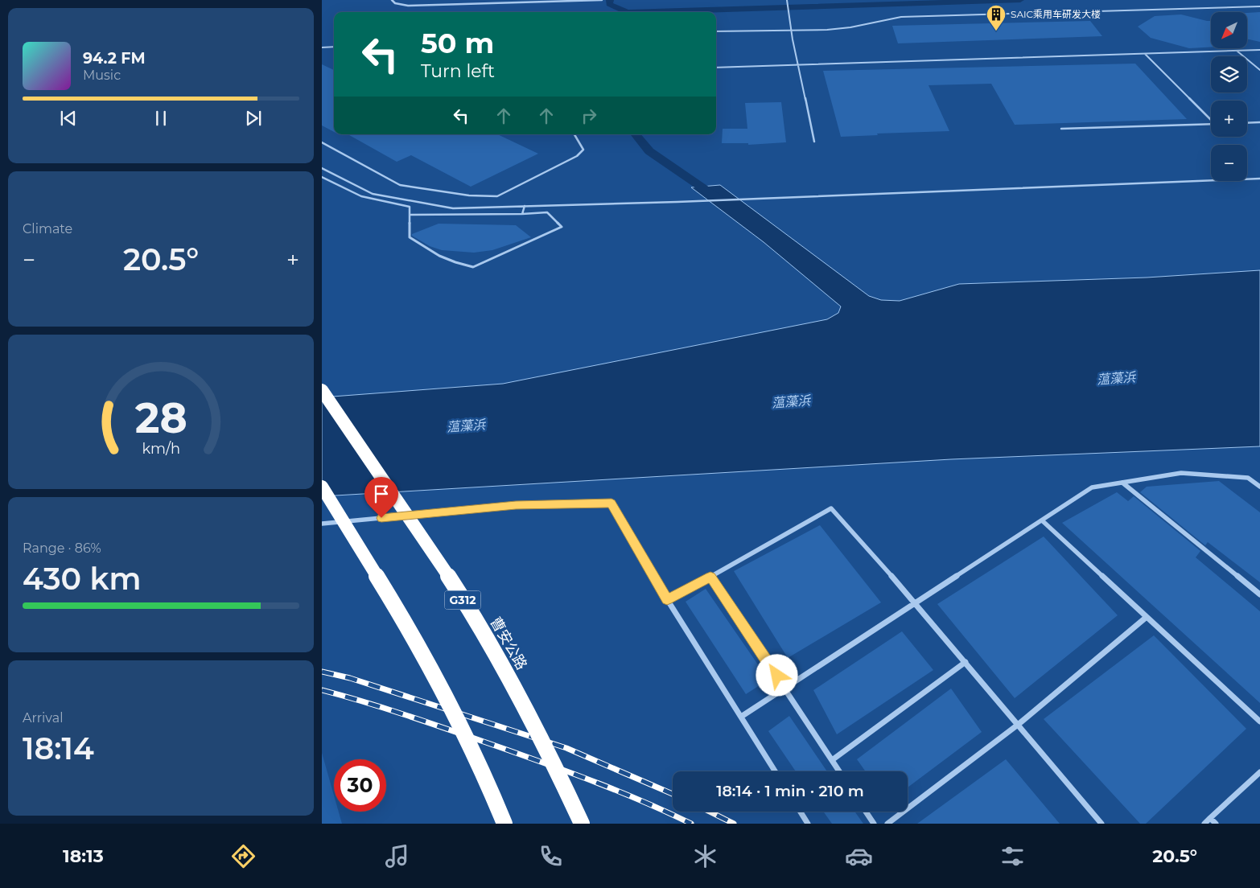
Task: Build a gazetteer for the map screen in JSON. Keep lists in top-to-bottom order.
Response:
{
  "streets": {
    "highway": ["G312", "曹安公路"]
  },
  "water": ["蕰藻浜"],
  "places": {
    "building": ["SAIC乘用车研发大楼"]
  },
  "north": "bottom left",
  "page": {
    "map_buttons": ["+", "−"],
    "turn": ["50 m", "Turn left"],
    "song": ["94.2 FM", "Music"],
    "tile": [
      "Climate",
      ["Range · 86%", "430 km"],
      ["Arrival", "18:14"]
    ],
    "heat": ["−", "20.5°", "+"],
    "limit": "30",
    "trip": "18:14 · 1 min · 210 m",
    "tabs": ["18:13", "20.5°"],
    "gauge": ["28", "km/h"]
  }
}
